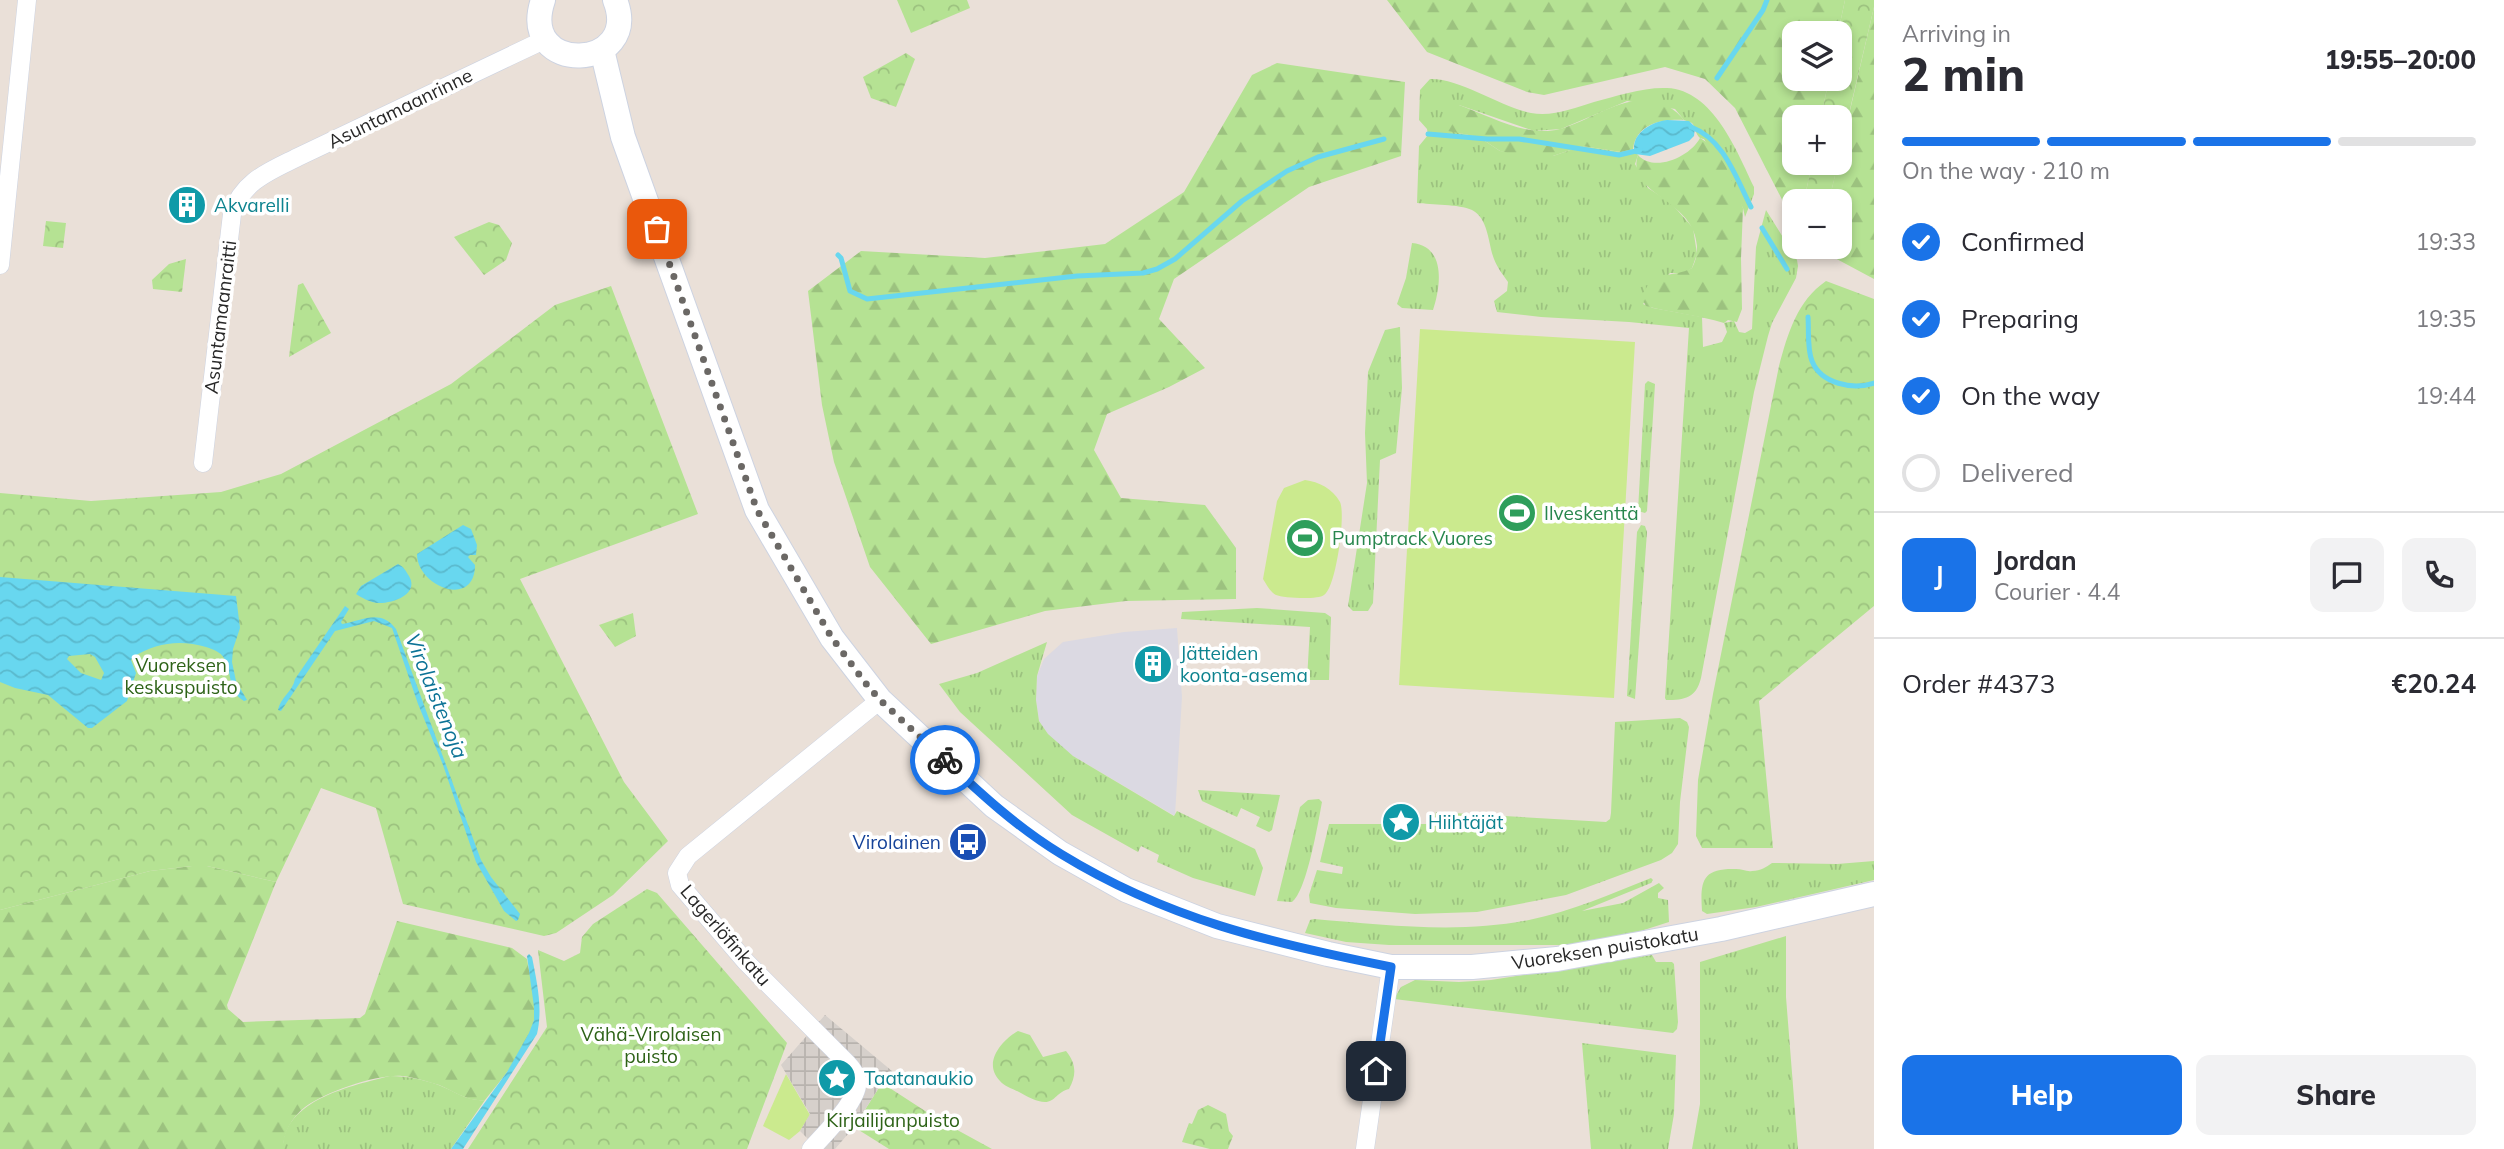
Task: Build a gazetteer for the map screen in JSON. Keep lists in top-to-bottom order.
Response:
{
  "streets": {
    "main road": ["Vuoreksen puistokatu"],
    "street": ["Asuntamaanrinne", "Asuntamaanraitti", "Lagerlöfinkatu"]
  },
  "crossings": [
    ["Asuntamaanrinne", "Asuntamaanraitti"],
    ["Lagerlöfinkatu", "Vuoreksen puistokatu"]
  ],
  "water": ["Virolaistenoja"],
  "parks": ["Vuoreksen keskuspuisto", "Vähä-Virolaisen puisto", "Kirjailijanpuisto"],
  "places": {
    "building": ["Akvarelli", "Jätteiden koonta-asema"],
    "sports": ["Ilveskenttä", "Pumptrack Vuores"],
    "place": ["Hiihtäjät", "Taatanaukio"],
    "bus stop": ["Virolainen"]
  },
  "page": {
    "heading": ["2 min", "Arriving in", "19:55–20:00"],
    "panel": [
      "Jordan",
      "Courier · 4.4",
      "Order #4373",
      "€20.24"
    ],
    "map_buttons": ["+", "−"],
    "bar": "On the way · 210 m",
    "list": [
      ["Confirmed", "19:33"],
      ["Preparing", "19:35"],
      ["On the way", "19:44"],
      "Delivered"
    ],
    "round": "J",
    "buttons": ["Help", "Share"]
  }
}
